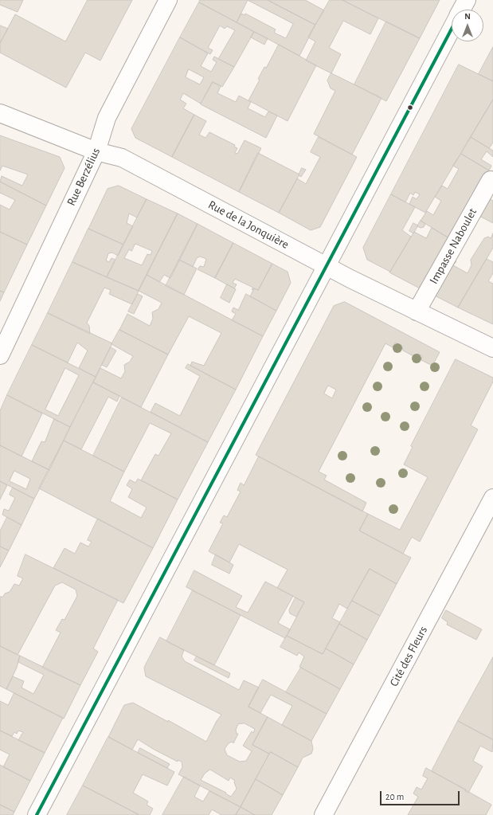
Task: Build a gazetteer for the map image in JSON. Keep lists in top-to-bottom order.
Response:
{
  "streets": {
    "street": [
      "Rue Berzélius",
      "Rue de la Jonquière",
      "Impasse Naboulet",
      "Cité des Fleurs"
    ]
  },
  "crossings": [
    ["Rue Berzélius", "Rue de la Jonquière"],
    ["Rue de la Jonquière", "Impasse Naboulet"]
  ],
  "scale_bar": "20 m",
  "north": "top"
}
